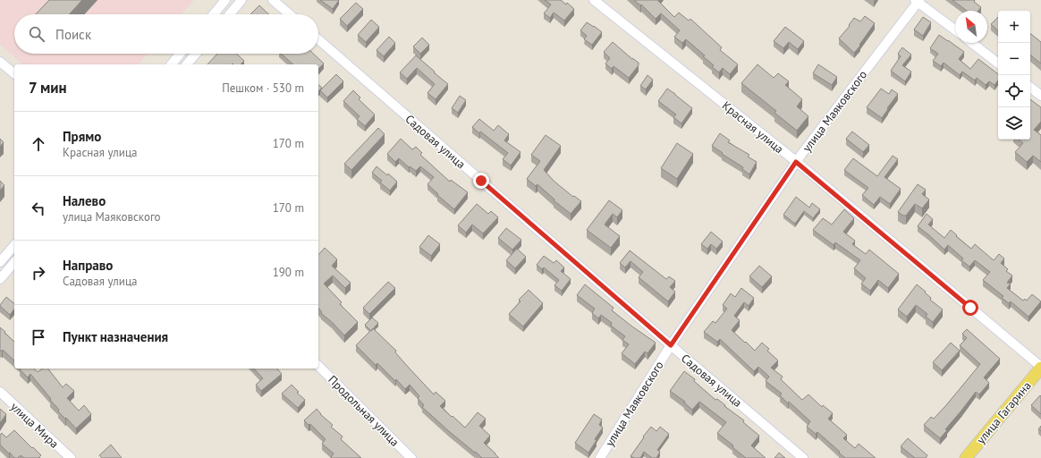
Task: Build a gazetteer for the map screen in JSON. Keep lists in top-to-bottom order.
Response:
{
  "streets": {
    "main road": ["улица Гагарина"],
    "street": [
      "улица Маяковского",
      "Красная улица",
      "Садовая улица",
      "Продольная улица",
      "улица Мира"
    ]
  },
  "crossings": [
    ["улица Маяковского", "Красная улица"],
    ["улица Маяковского", "Садовая улица"],
    ["Красная улица", "улица Гагарина"]
  ],
  "north": "top left",
  "page": {
    "map_buttons": ["+", "−"],
    "search": "Поиск",
    "heading": ["7 мин", "Пешком · 530 m"],
    "list": [
      ["Прямо", "Красная улица", "170 m"],
      ["Налево", "улица Маяковского", "170 m"],
      ["Направо", "Садовая улица", "190 m"],
      "Пункт назначения"
    ]
  }
}
